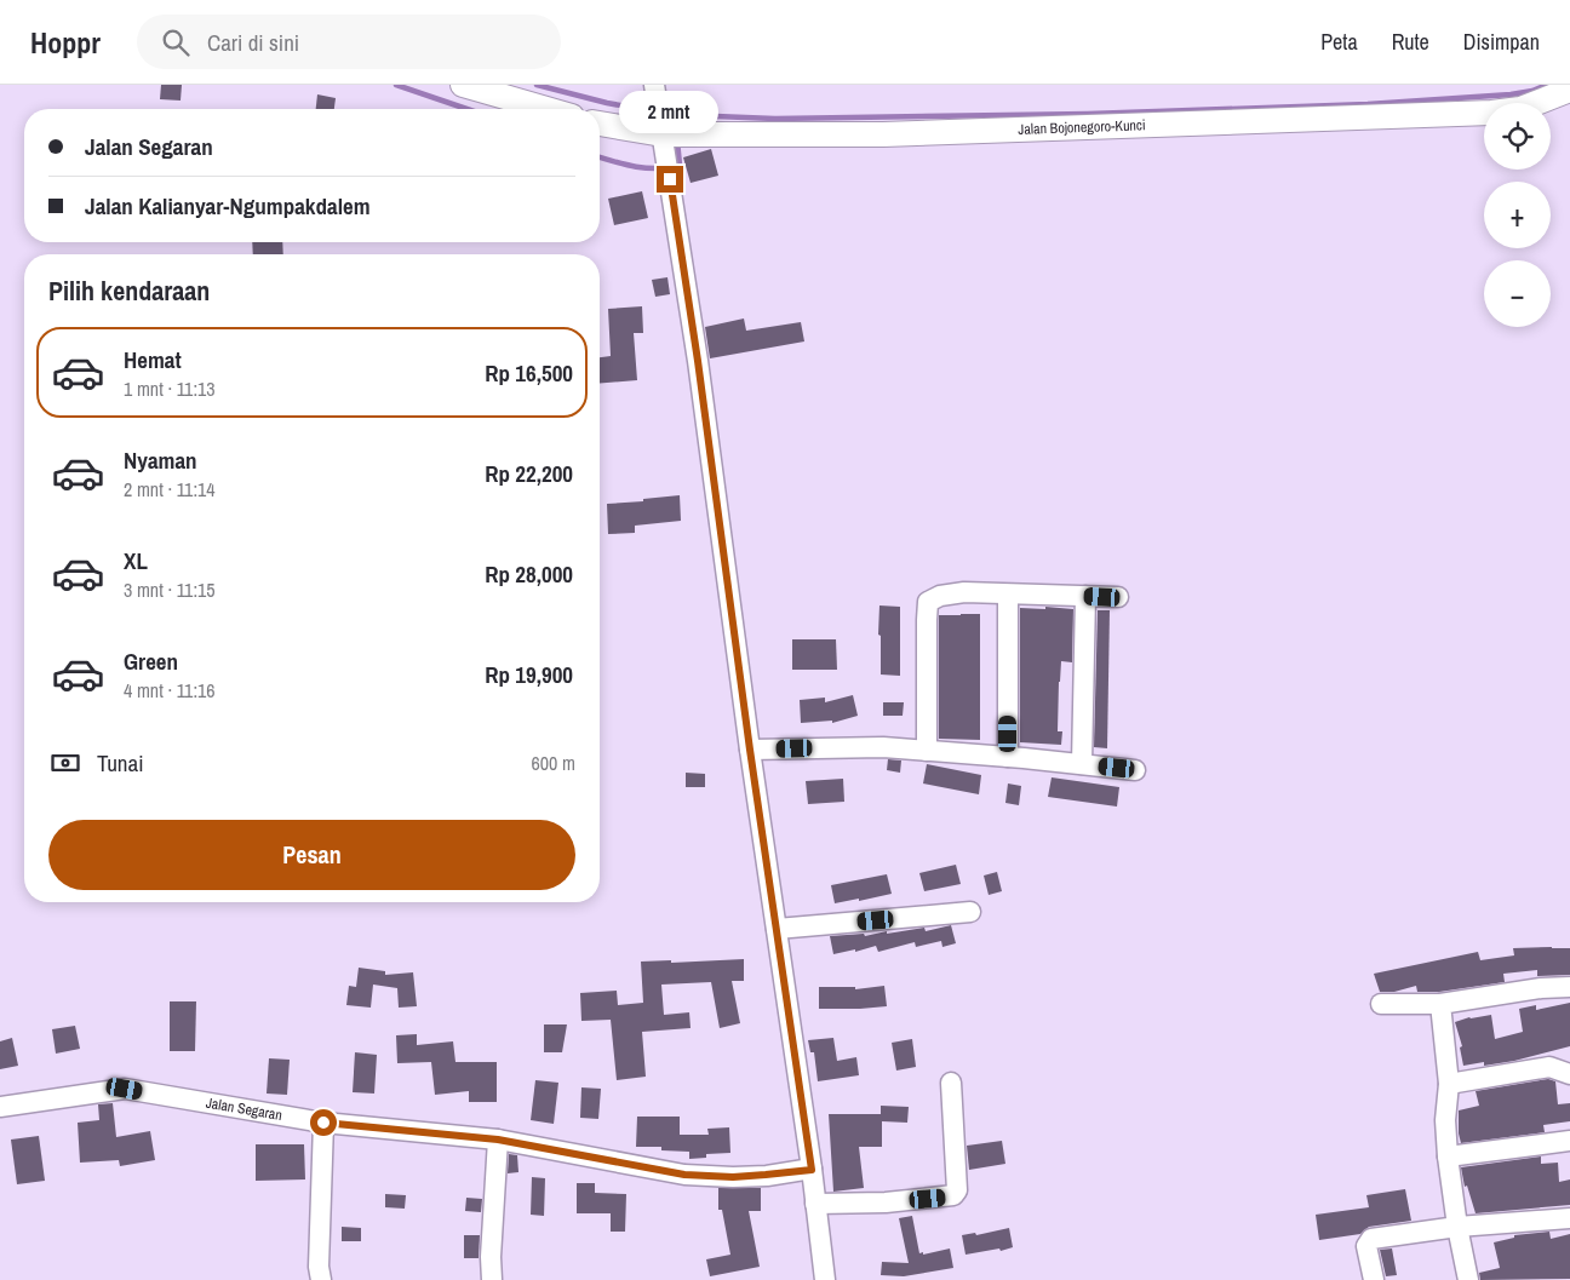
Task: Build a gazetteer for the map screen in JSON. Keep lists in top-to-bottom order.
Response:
{
  "streets": {
    "main road": ["Jalan Bojonegoro-Kunci"],
    "street": ["Jalan Segaran"]
  },
  "page": {
    "header": "Hoppr",
    "search": "Cari di sini",
    "nav": ["Peta", "Rute", "Disimpan"],
    "bubble": "2 mnt",
    "map_buttons": ["+", "−"],
    "banner": ["Jalan Segaran", "Jalan Kalianyar-Ngumpakdalem"],
    "heading": "Pilih kendaraan",
    "list": [
      {
        "name": "Hemat",
        "note": "1 mnt · 11:13",
        "value": "Rp 16,500"
      },
      {
        "name": "Nyaman",
        "note": "2 mnt · 11:14",
        "value": "Rp 22,200"
      },
      {
        "name": "XL",
        "note": "3 mnt · 11:15",
        "value": "Rp 28,000"
      },
      {
        "name": "Green",
        "note": "4 mnt · 11:16",
        "value": "Rp 19,900"
      }
    ],
    "pay": ["Tunai", "600 m"],
    "buttons": "Pesan"
  }
}
